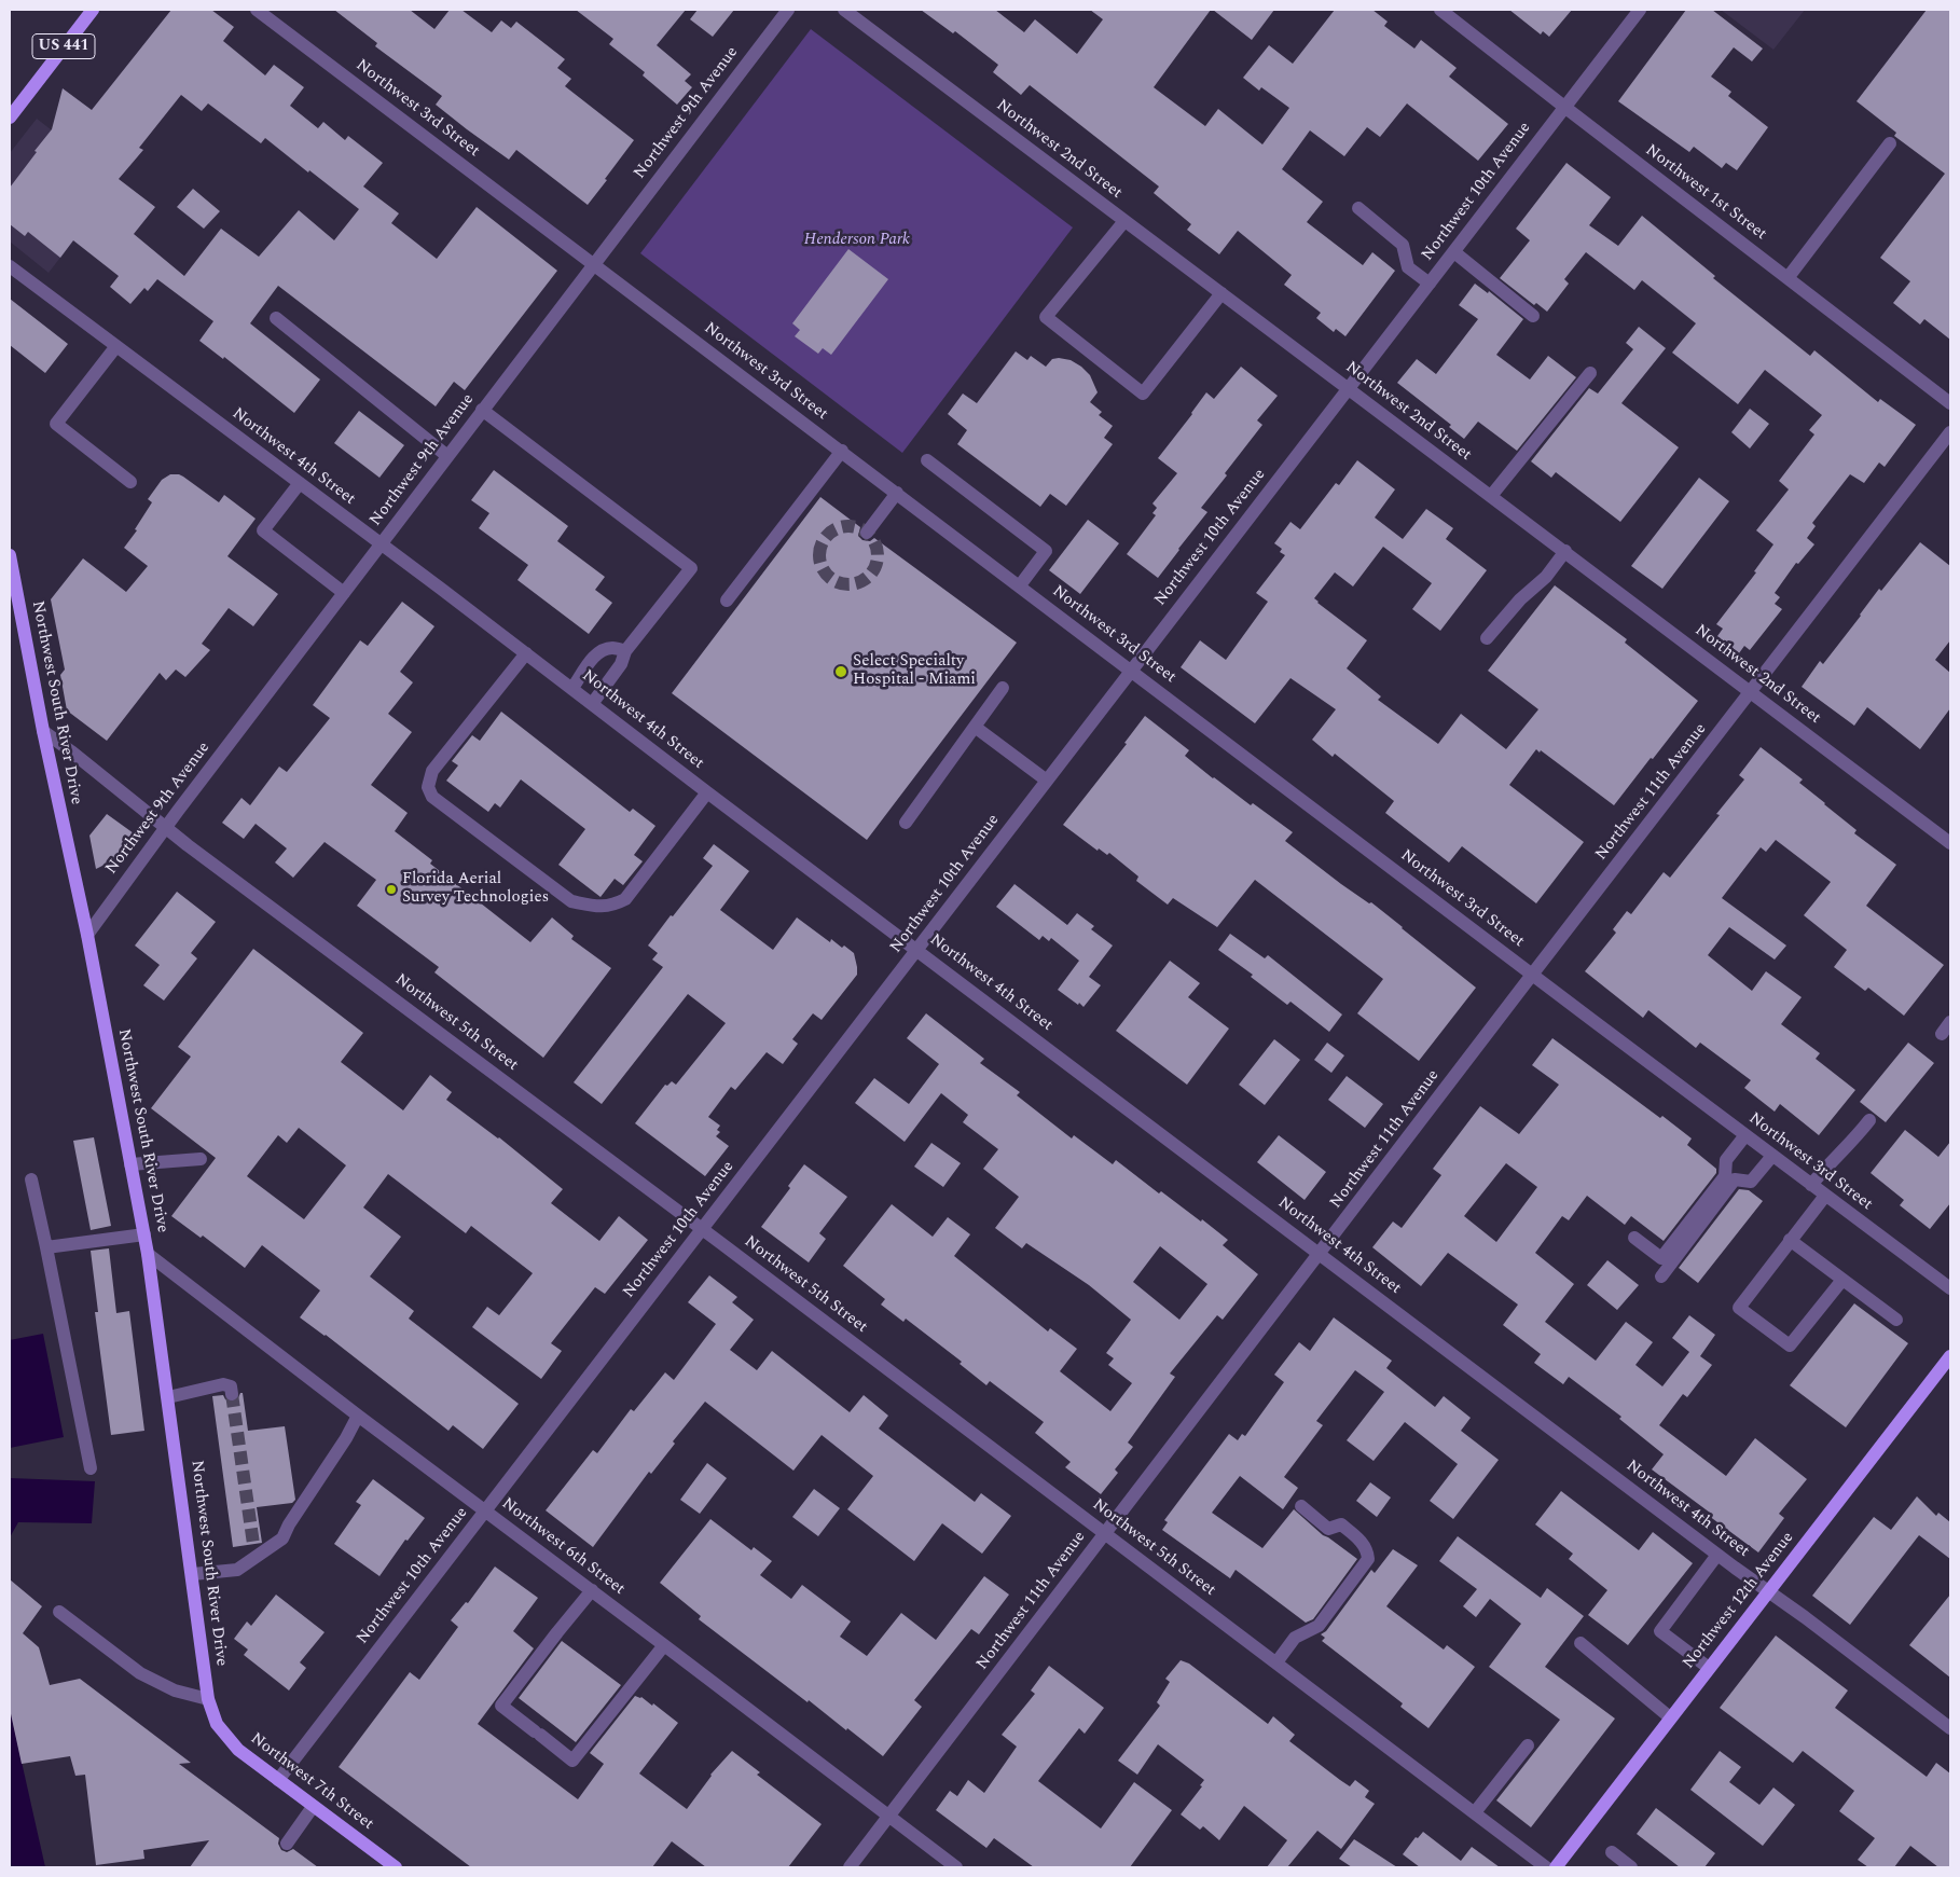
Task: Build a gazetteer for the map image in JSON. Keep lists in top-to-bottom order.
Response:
{
  "streets": {
    "main road": [
      "US 441",
      "Northwest South River Drive",
      "Northwest 12th Avenue",
      "Northwest 7th Street"
    ],
    "street": [
      "Northwest 3rd Street",
      "Northwest 9th Avenue",
      "Northwest 2nd Street",
      "Northwest 10th Avenue",
      "Northwest 1st Street",
      "Northwest 4th Street",
      "Northwest 11th Avenue",
      "Northwest 5th Street",
      "Northwest 6th Street"
    ]
  },
  "crossings": [
    ["Northwest 3rd Street", "Northwest 9th Avenue"],
    ["Northwest 3rd Street", "Northwest 10th Avenue"],
    ["Northwest 3rd Street", "Northwest 11th Avenue"],
    ["Northwest 9th Avenue", "Northwest 4th Street"],
    ["Northwest 9th Avenue", "Northwest South River Drive"],
    ["Northwest 9th Avenue", "Northwest 5th Street"],
    ["Northwest 2nd Street", "Northwest 10th Avenue"],
    ["Northwest 2nd Street", "Northwest 11th Avenue"],
    ["Northwest 10th Avenue", "Northwest 1st Street"],
    ["Northwest 10th Avenue", "Northwest 4th Street"],
    ["Northwest 10th Avenue", "Northwest 5th Street"],
    ["Northwest 10th Avenue", "Northwest 6th Street"],
    ["Northwest 10th Avenue", "Northwest 7th Street"],
    ["Northwest 4th Street", "Northwest 11th Avenue"],
    ["Northwest 4th Street", "Northwest 12th Avenue"],
    ["Northwest South River Drive", "Northwest 5th Street"],
    ["Northwest South River Drive", "Northwest 6th Street"],
    ["Northwest South River Drive", "Northwest 7th Street"],
    ["Northwest 11th Avenue", "Northwest 5th Street"],
    ["Northwest 11th Avenue", "Northwest 6th Street"]
  ],
  "parks": ["Henderson Park"],
  "places": ["Select Specialty Hospital - Miami", "Florida Aerial Survey Technologies"]
}
